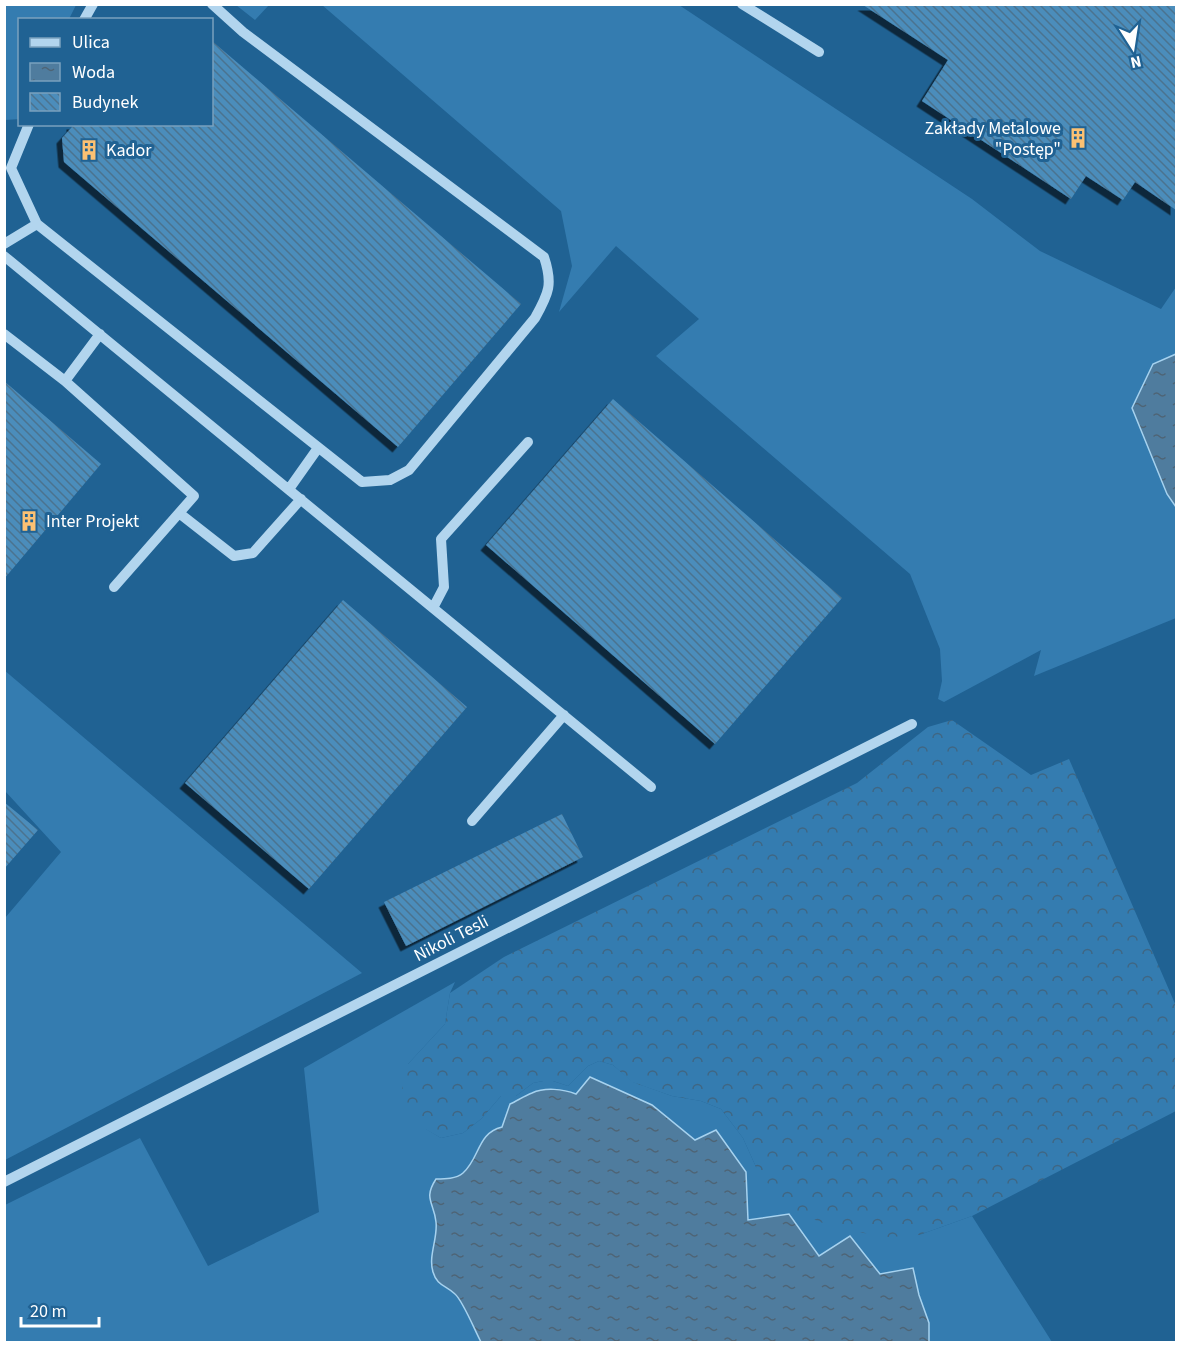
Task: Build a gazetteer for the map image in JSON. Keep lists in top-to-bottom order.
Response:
{
  "streets": {
    "street": ["Nikoli Tesli"]
  },
  "places": {
    "building": ["Zakłady Metalowe \"Postęp\"", "Kador", "Inter Projekt"]
  },
  "legend": ["Ulica", "Woda", "Budynek"],
  "scale_bar": "20 m",
  "north": "bottom"
}
